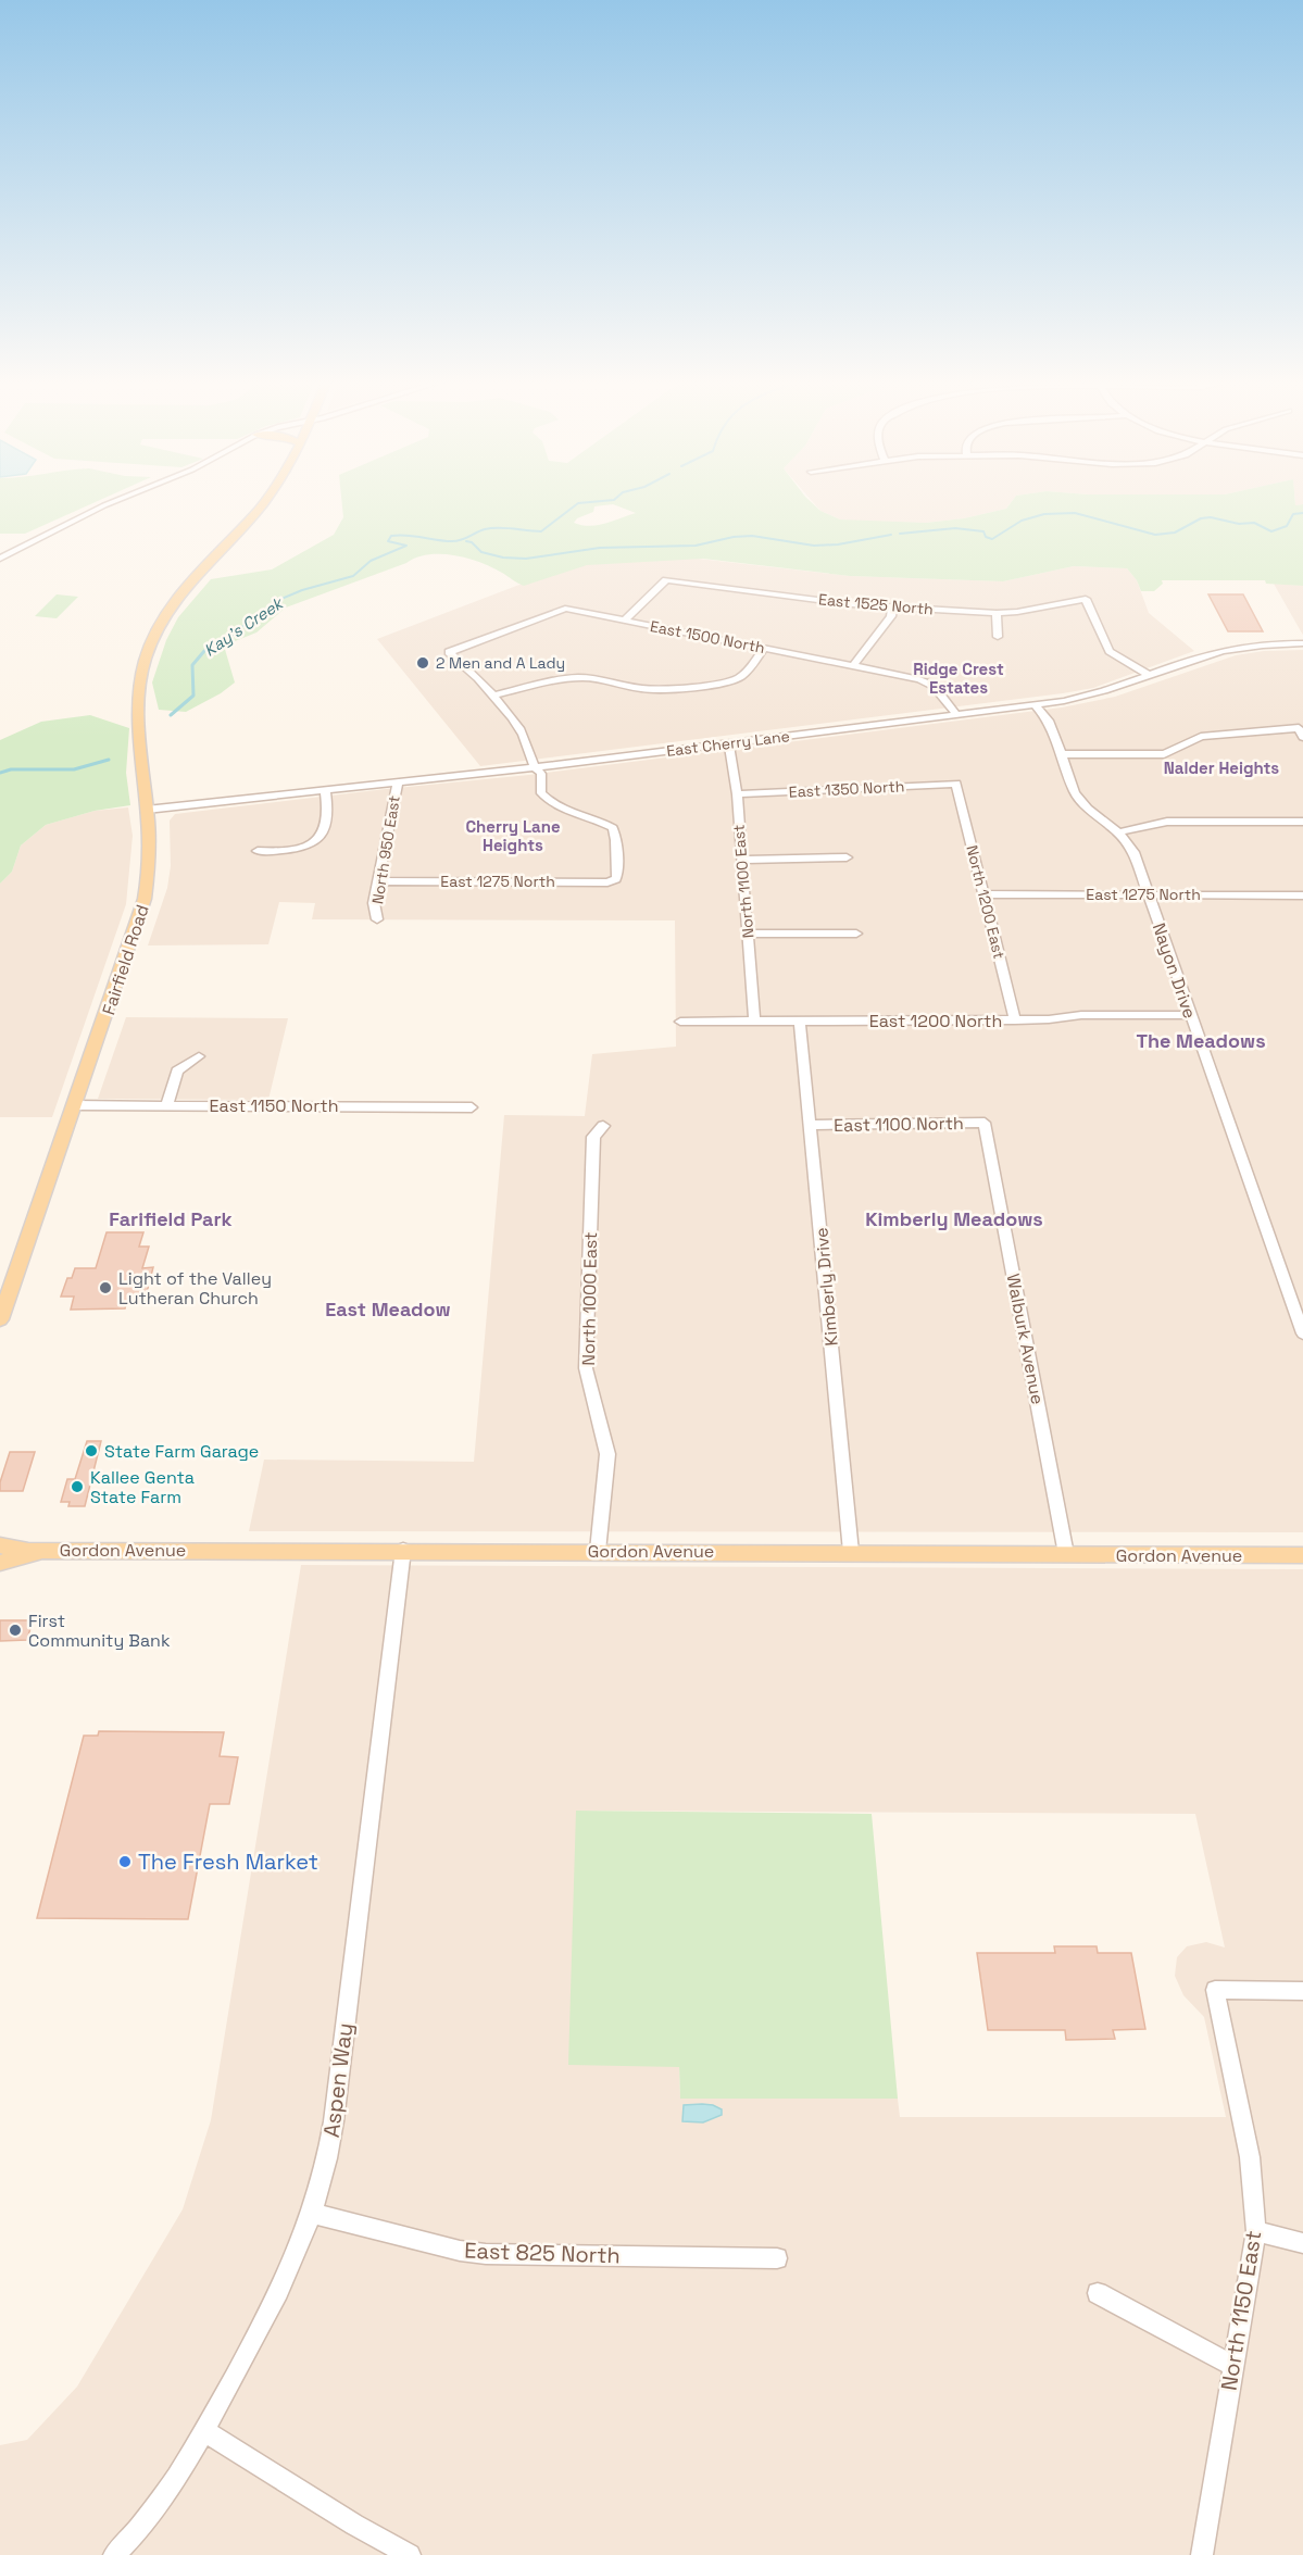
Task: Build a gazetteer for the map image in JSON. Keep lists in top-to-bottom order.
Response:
{
  "streets": {
    "main road": ["Fairfield Road", "Gordon Avenue"],
    "street": [
      "East 1525 North",
      "East 1500 North",
      "East Cherry Lane",
      "East 1350 North",
      "North 950 East",
      "East 1275 North",
      "North 1100 East",
      "North 1200 East",
      "Nayon Drive",
      "East 1200 North",
      "East 1150 North",
      "East 1100 North",
      "Kimberly Drive",
      "North 1000 East",
      "Walburk Avenue",
      "Aspen Way",
      "East 825 North",
      "North 1150 East"
    ]
  },
  "crossings": [
    ["East 1525 North", "East 1500 North"],
    ["East 1525 North", "East Cherry Lane"],
    ["East 1500 North", "East Cherry Lane"],
    ["East Cherry Lane", "North 950 East"],
    ["East Cherry Lane", "East 1275 North"],
    ["East Cherry Lane", "North 1100 East"],
    ["East Cherry Lane", "Fairfield Road"],
    ["East Cherry Lane", "Nayon Drive"],
    ["East 1350 North", "North 1100 East"],
    ["East 1350 North", "North 1200 East"],
    ["North 950 East", "East 1275 North"],
    ["East 1275 North", "North 1200 East"],
    ["East 1275 North", "Nayon Drive"],
    ["North 1100 East", "East 1200 North"],
    ["North 1200 East", "East 1200 North"],
    ["Fairfield Road", "East 1150 North"],
    ["Nayon Drive", "East 1200 North"],
    ["East 1200 North", "Kimberly Drive"],
    ["East 1100 North", "Kimberly Drive"],
    ["East 1100 North", "Walburk Avenue"],
    ["Kimberly Drive", "Gordon Avenue"],
    ["North 1000 East", "Gordon Avenue"],
    ["Walburk Avenue", "Gordon Avenue"],
    ["Gordon Avenue", "Aspen Way"],
    ["Aspen Way", "East 825 North"]
  ],
  "districts": [
    "Ridge Crest Estates",
    "Nalder Heights",
    "Cherry Lane Heights",
    "The Meadows",
    "Farifield Park",
    "Kimberly Meadows",
    "East Meadow"
  ],
  "water": ["Kay's Creek"],
  "places": [
    "2 Men and A Lady",
    "Light of the Valley Lutheran Church",
    "State Farm Garage",
    "Kallee Genta State Farm",
    "First Community Bank",
    "The Fresh Market"
  ]
}
